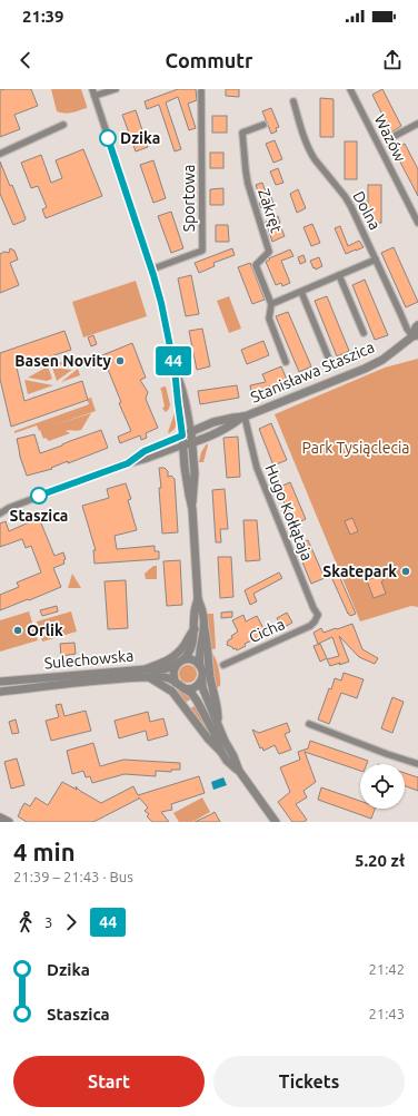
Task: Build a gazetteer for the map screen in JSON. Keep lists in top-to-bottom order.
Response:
{
  "streets": {
    "street": [
      "Wazów",
      "Sportowa",
      "Zakręt",
      "Dolna",
      "Stanisława Staszica",
      "Hugo Kołłątaja",
      "Cicha",
      "Sulechowska"
    ]
  },
  "crossings": [
    ["Dolna", "Stanisława Staszica"],
    ["Stanisława Staszica", "Hugo Kołłątaja"],
    ["Hugo Kołłątaja", "Cicha"]
  ],
  "parks": ["Park Tysiąclecia"],
  "places": [
    "Dzika",
    "Basen Novity",
    "Staszica",
    "Skatepark",
    "Orlik"
  ],
  "lines": ["bus line 44"],
  "page": {
    "status": "21:39",
    "header": "Commutr",
    "on_map": "44",
    "heading": ["4 min", "21:39 – 21:43 · Bus", "5.20 zł"],
    "legs": ["3", "44"],
    "list": [
      {
        "name": "Dzika",
        "value": "21:42"
      },
      {
        "name": "Staszica",
        "value": "21:43"
      }
    ],
    "buttons": ["Start", "Tickets"]
  }
}
